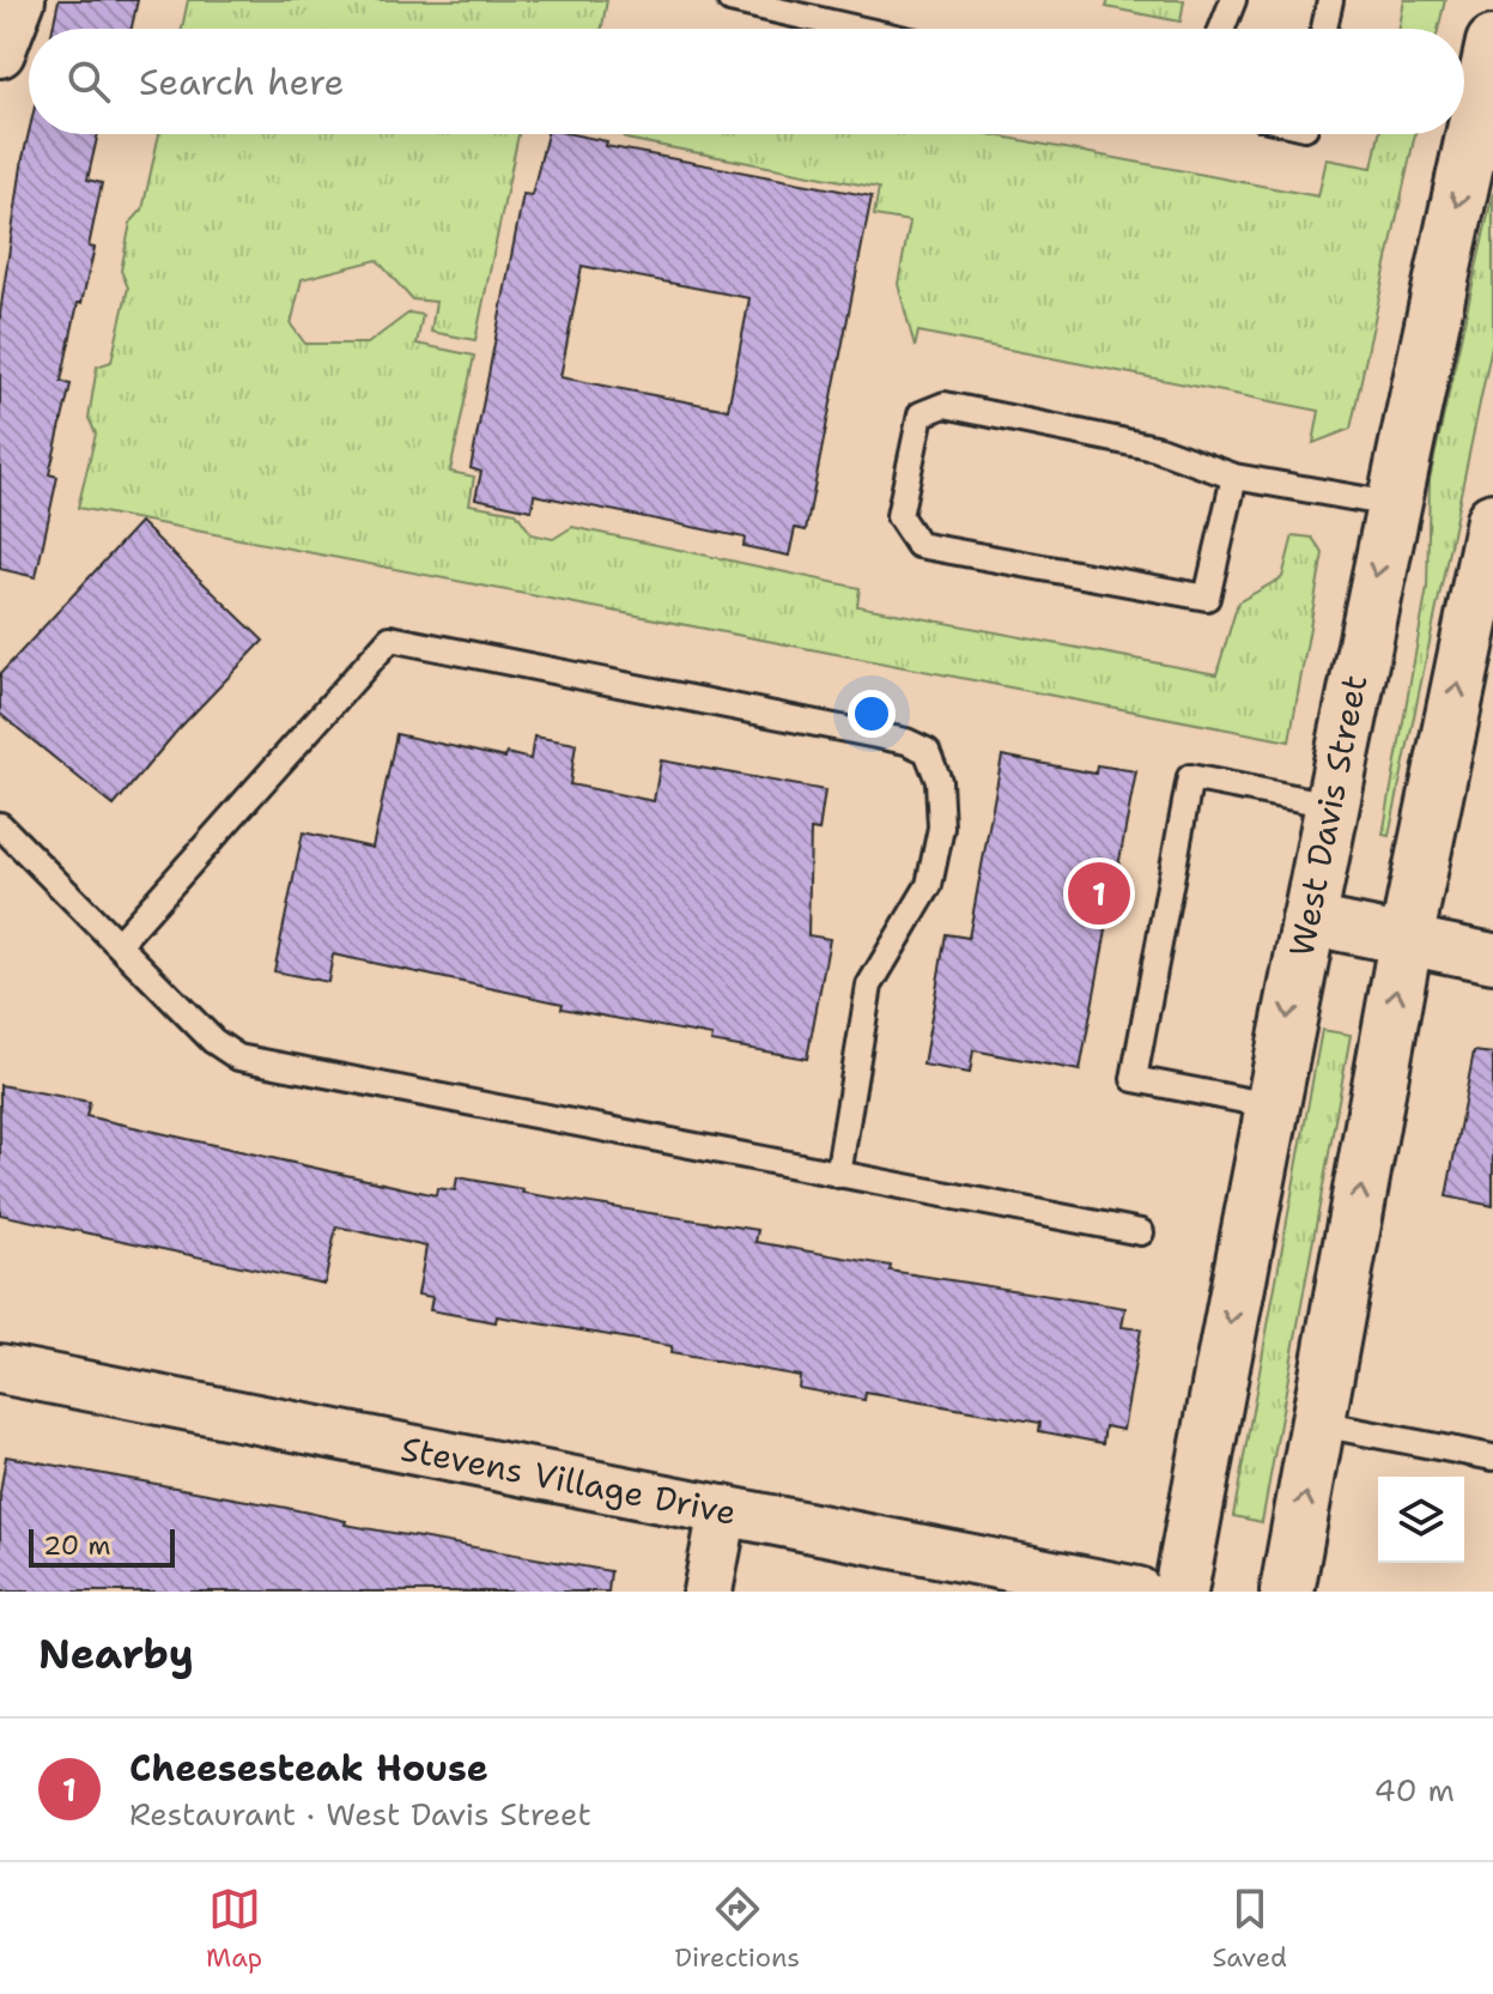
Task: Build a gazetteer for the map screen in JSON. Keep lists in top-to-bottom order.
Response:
{
  "streets": {
    "main road": ["West Davis Street"],
    "street": ["Stevens Village Drive"]
  },
  "scale_bar": "20 m",
  "page": {
    "search": "Search here",
    "pins": "1",
    "scale": "20 m",
    "heading": "Nearby",
    "list": [
      {
        "mark": "1",
        "name": "Cheesesteak House",
        "note": "Restaurant · West Davis Street",
        "value": "40 m"
      }
    ],
    "nav": ["Map", "Directions", "Saved"]
  }
}
